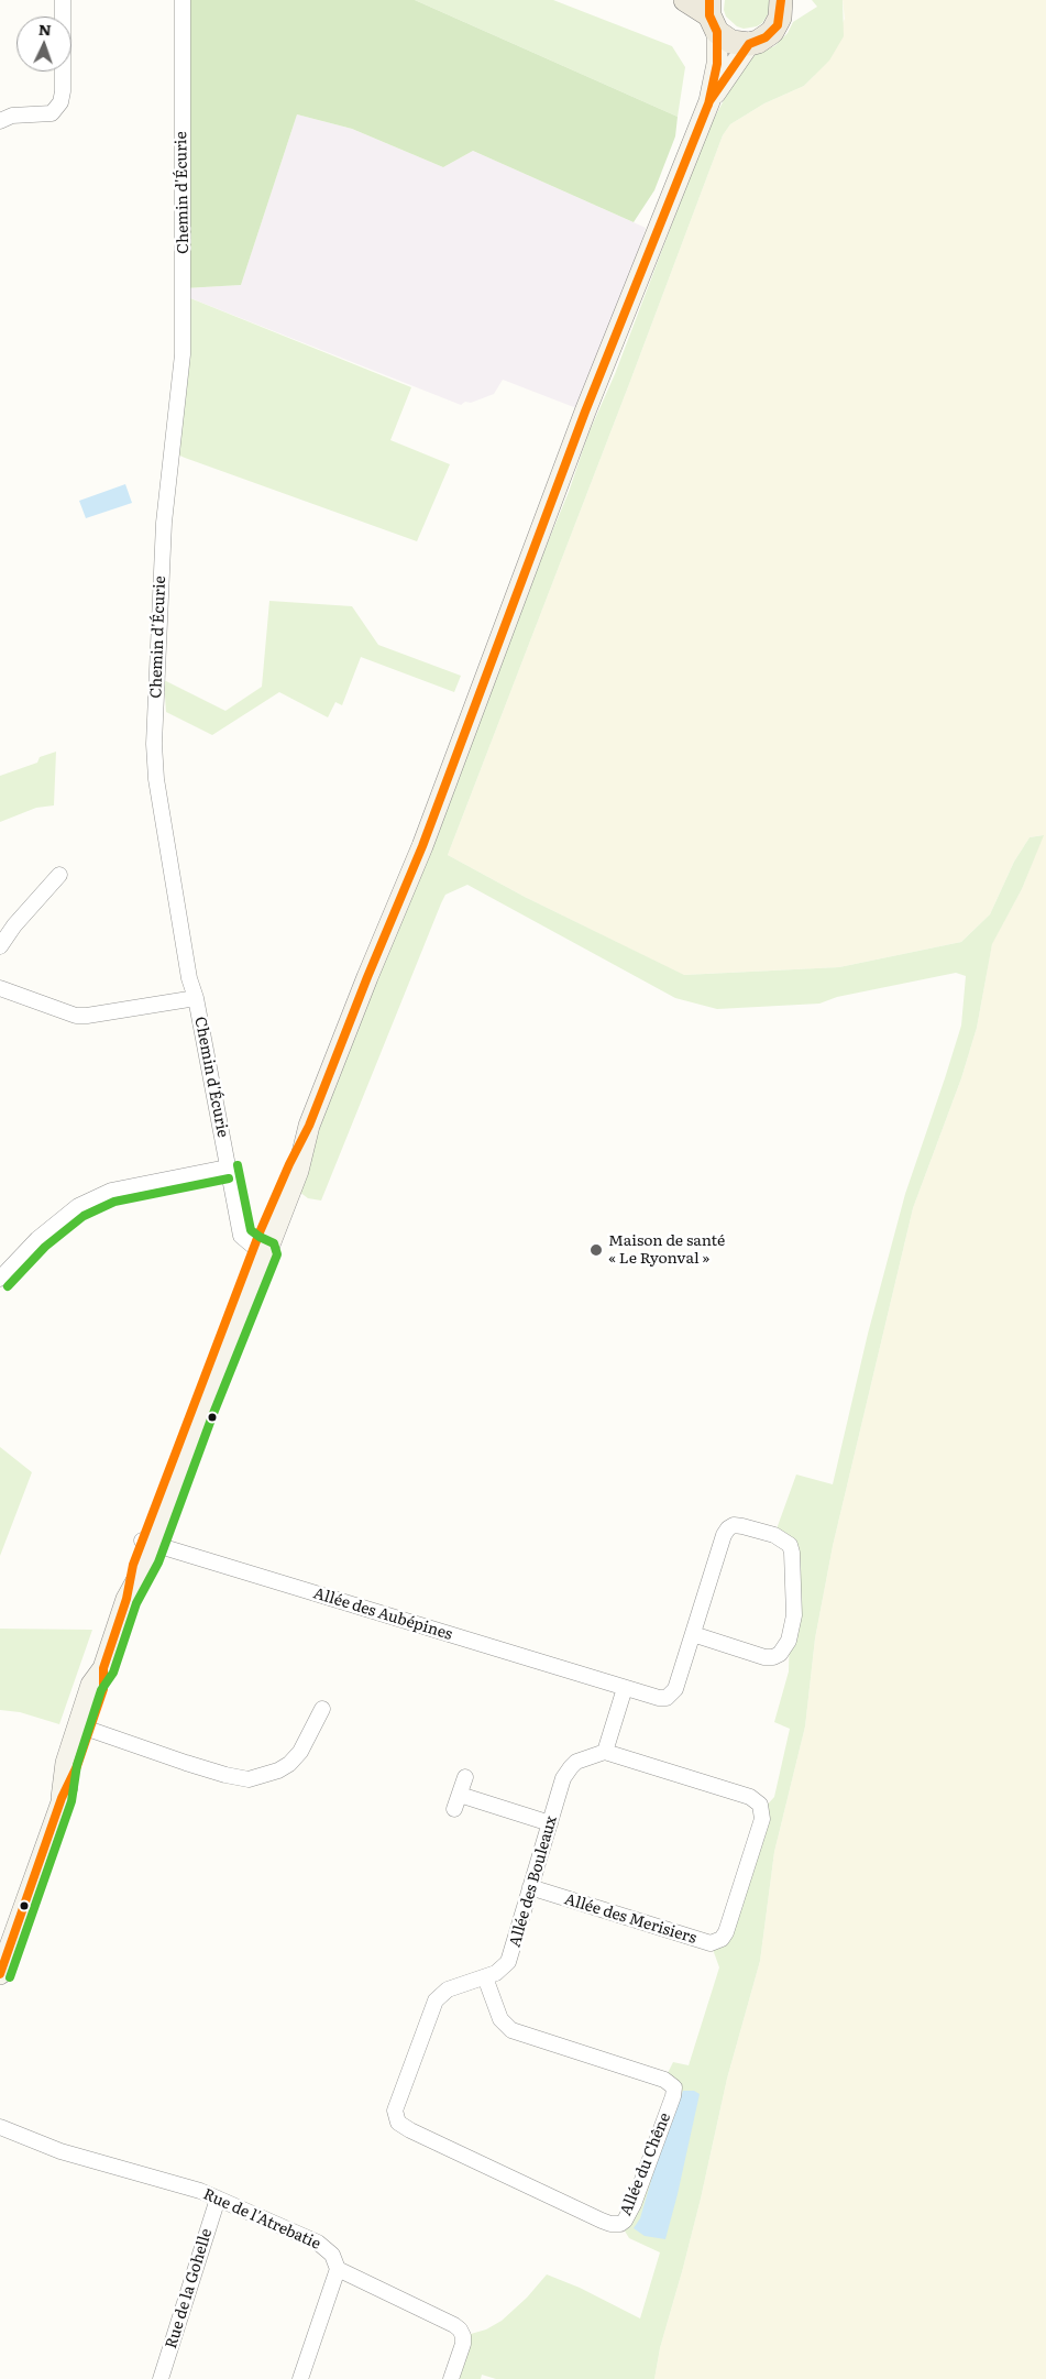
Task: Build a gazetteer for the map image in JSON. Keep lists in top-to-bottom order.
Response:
{
  "streets": {
    "street": [
      "Chemin d'Écurie",
      "Allée des Aubépines",
      "Allée des Bouleaux",
      "Allée des Merisiers",
      "Allée du Chêne",
      "Rue de l'Atrebatie",
      "Rue de la Gohelle"
    ]
  },
  "crossings": [
    ["Allée des Bouleaux", "Allée des Merisiers"],
    ["Allée des Bouleaux", "Allée du Chêne"],
    ["Rue de l'Atrebatie", "Rue de la Gohelle"]
  ],
  "places": ["Maison de santé « Le Ryonval »"],
  "north": "top"
}
